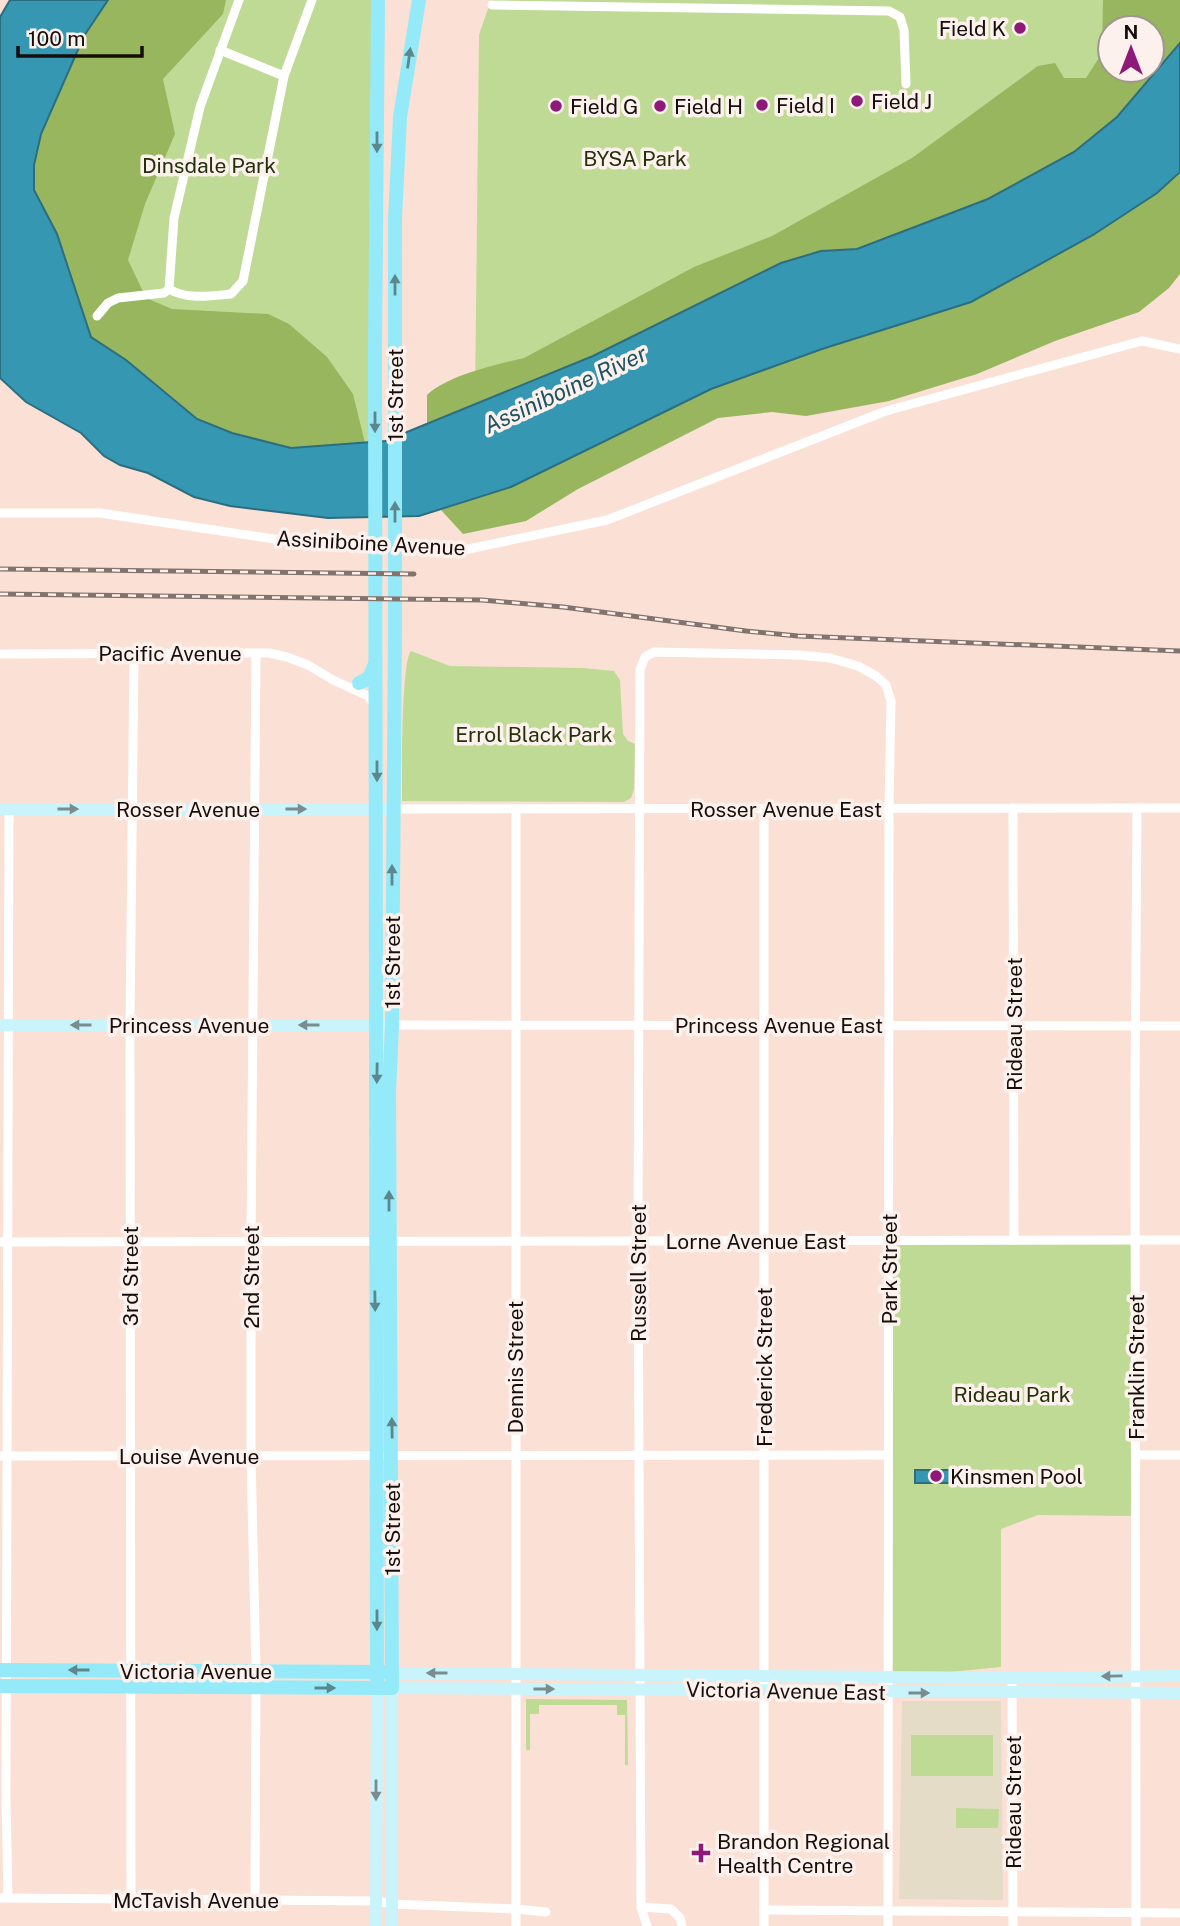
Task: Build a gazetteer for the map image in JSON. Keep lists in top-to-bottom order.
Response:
{
  "streets": {
    "main road": [
      "1st Street",
      "Rosser Avenue",
      "Princess Avenue",
      "Victoria Avenue",
      "Victoria Avenue East"
    ],
    "street": [
      "Assiniboine Avenue",
      "Pacific Avenue",
      "Rosser Avenue East",
      "Rideau Street",
      "Princess Avenue East",
      "Lorne Avenue East",
      "Park Street",
      "Russell Street",
      "3rd Street",
      "2nd Street",
      "Dennis Street",
      "Frederick Street",
      "Franklin Street",
      "Louise Avenue",
      "McTavish Avenue"
    ]
  },
  "crossings": [
    ["1st Street", "Pacific Avenue"],
    ["1st Street", "Rosser Avenue"],
    ["1st Street", "Rosser Avenue East"],
    ["1st Street", "Princess Avenue"],
    ["1st Street", "Princess Avenue East"],
    ["1st Street", "Lorne Avenue East"],
    ["1st Street", "Louise Avenue"],
    ["1st Street", "Victoria Avenue"],
    ["1st Street", "Victoria Avenue East"],
    ["1st Street", "McTavish Avenue"],
    ["Pacific Avenue", "3rd Street"],
    ["Pacific Avenue", "2nd Street"],
    ["Rosser Avenue", "Rosser Avenue East"],
    ["Rosser Avenue", "3rd Street"],
    ["Rosser Avenue", "2nd Street"],
    ["Rosser Avenue East", "Rideau Street"],
    ["Rosser Avenue East", "Park Street"],
    ["Rosser Avenue East", "Russell Street"],
    ["Rosser Avenue East", "Dennis Street"],
    ["Rosser Avenue East", "Frederick Street"],
    ["Rosser Avenue East", "Franklin Street"],
    ["Rideau Street", "Princess Avenue East"],
    ["Rideau Street", "Lorne Avenue East"],
    ["Rideau Street", "Victoria Avenue East"],
    ["Princess Avenue", "Princess Avenue East"],
    ["Princess Avenue", "3rd Street"],
    ["Princess Avenue", "2nd Street"],
    ["Princess Avenue East", "Park Street"],
    ["Princess Avenue East", "Russell Street"],
    ["Princess Avenue East", "Dennis Street"],
    ["Princess Avenue East", "Frederick Street"],
    ["Princess Avenue East", "Franklin Street"],
    ["Lorne Avenue East", "Park Street"],
    ["Lorne Avenue East", "Russell Street"],
    ["Lorne Avenue East", "3rd Street"],
    ["Lorne Avenue East", "2nd Street"],
    ["Lorne Avenue East", "Dennis Street"],
    ["Lorne Avenue East", "Frederick Street"],
    ["Lorne Avenue East", "Franklin Street"],
    ["Park Street", "Russell Street"],
    ["Park Street", "Louise Avenue"],
    ["Park Street", "Victoria Avenue East"],
    ["Russell Street", "Louise Avenue"],
    ["Russell Street", "Victoria Avenue East"],
    ["3rd Street", "Louise Avenue"],
    ["3rd Street", "Victoria Avenue"],
    ["3rd Street", "McTavish Avenue"],
    ["2nd Street", "Louise Avenue"],
    ["2nd Street", "Victoria Avenue"],
    ["2nd Street", "McTavish Avenue"],
    ["Dennis Street", "Louise Avenue"],
    ["Dennis Street", "Victoria Avenue East"],
    ["Dennis Street", "McTavish Avenue"],
    ["Frederick Street", "Louise Avenue"],
    ["Frederick Street", "Victoria Avenue East"],
    ["Franklin Street", "Victoria Avenue East"],
    ["Victoria Avenue", "Victoria Avenue East"]
  ],
  "one_way": ["Rosser Avenue", "Princess Avenue"],
  "water": ["Assiniboine River"],
  "parks": [
    "BYSA Park",
    "Dinsdale Park",
    "Errol Black Park",
    "Rideau Park"
  ],
  "places": {
    "other": [
      "Field K",
      "Field J",
      "Field I",
      "Field G",
      "Field H",
      "Kinsmen Pool"
    ],
    "health": ["Brandon Regional Health Centre"]
  },
  "scale_bar": "100 m",
  "north": "top"
}
